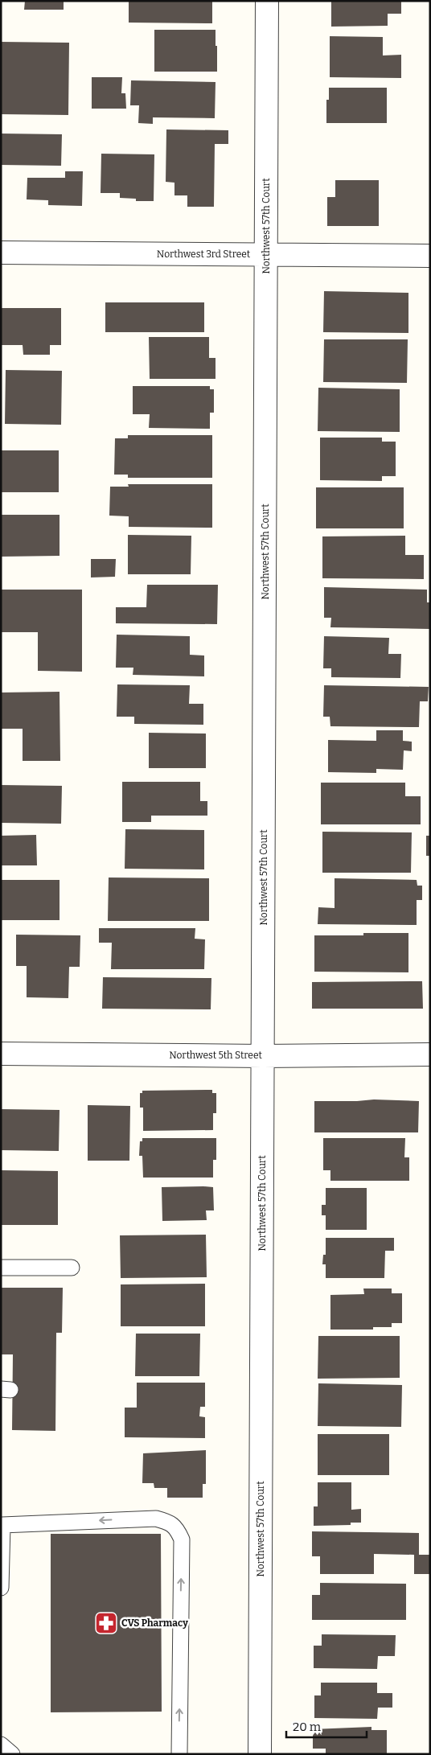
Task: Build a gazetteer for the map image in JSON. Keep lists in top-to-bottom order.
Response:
{
  "streets": {
    "street": ["Northwest 57th Court", "Northwest 3rd Street", "Northwest 5th Street"]
  },
  "crossings": [
    ["Northwest 57th Court", "Northwest 3rd Street"],
    ["Northwest 57th Court", "Northwest 5th Street"]
  ],
  "places": {
    "pharmacy": ["CVS Pharmacy"]
  },
  "scale_bar": "20 m"
}
